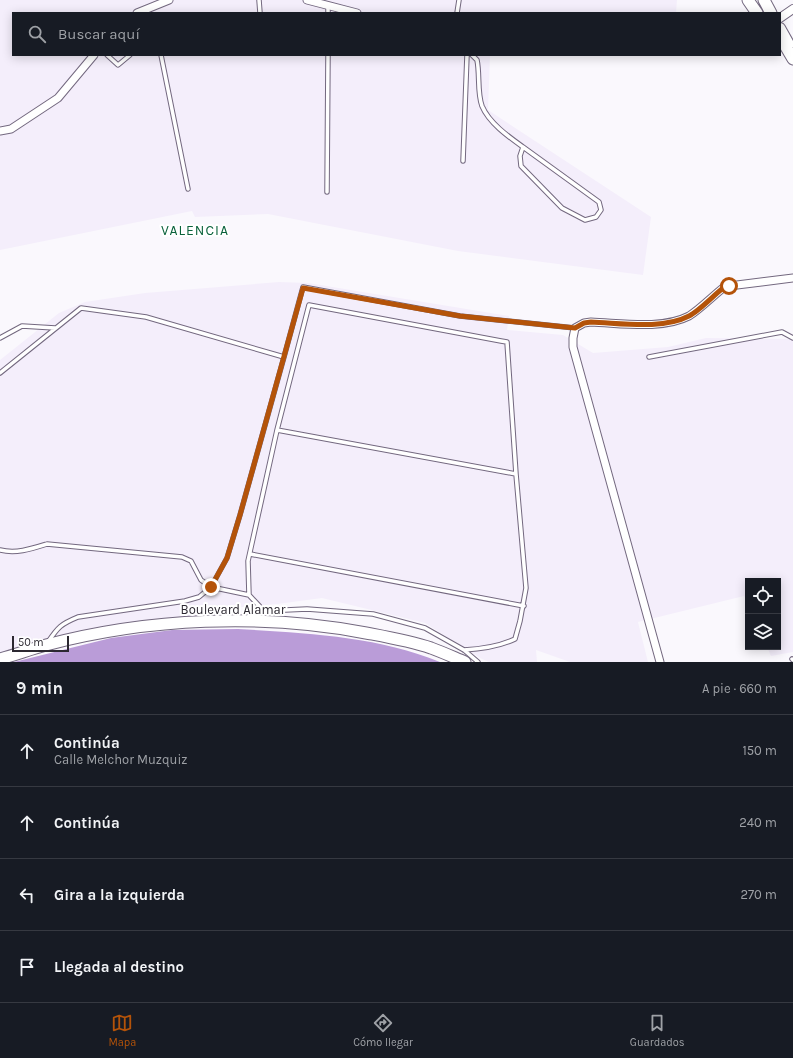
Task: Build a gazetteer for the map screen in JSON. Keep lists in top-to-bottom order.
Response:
{
  "streets": {
    "highway": ["Boulevard Alamar"]
  },
  "districts": ["VALENCIA"],
  "scale_bar": "50 m",
  "page": {
    "search": "Buscar aquí",
    "scale": "50 m",
    "heading": ["9 min", "A pie · 660 m"],
    "list": [
      ["Continúa", "Calle Melchor Muzquiz", "150 m"],
      ["Continúa", "240 m"],
      ["Gira a la izquierda", "270 m"],
      "Llegada al destino"
    ],
    "nav": ["Mapa", "Cómo llegar", "Guardados"]
  }
}
